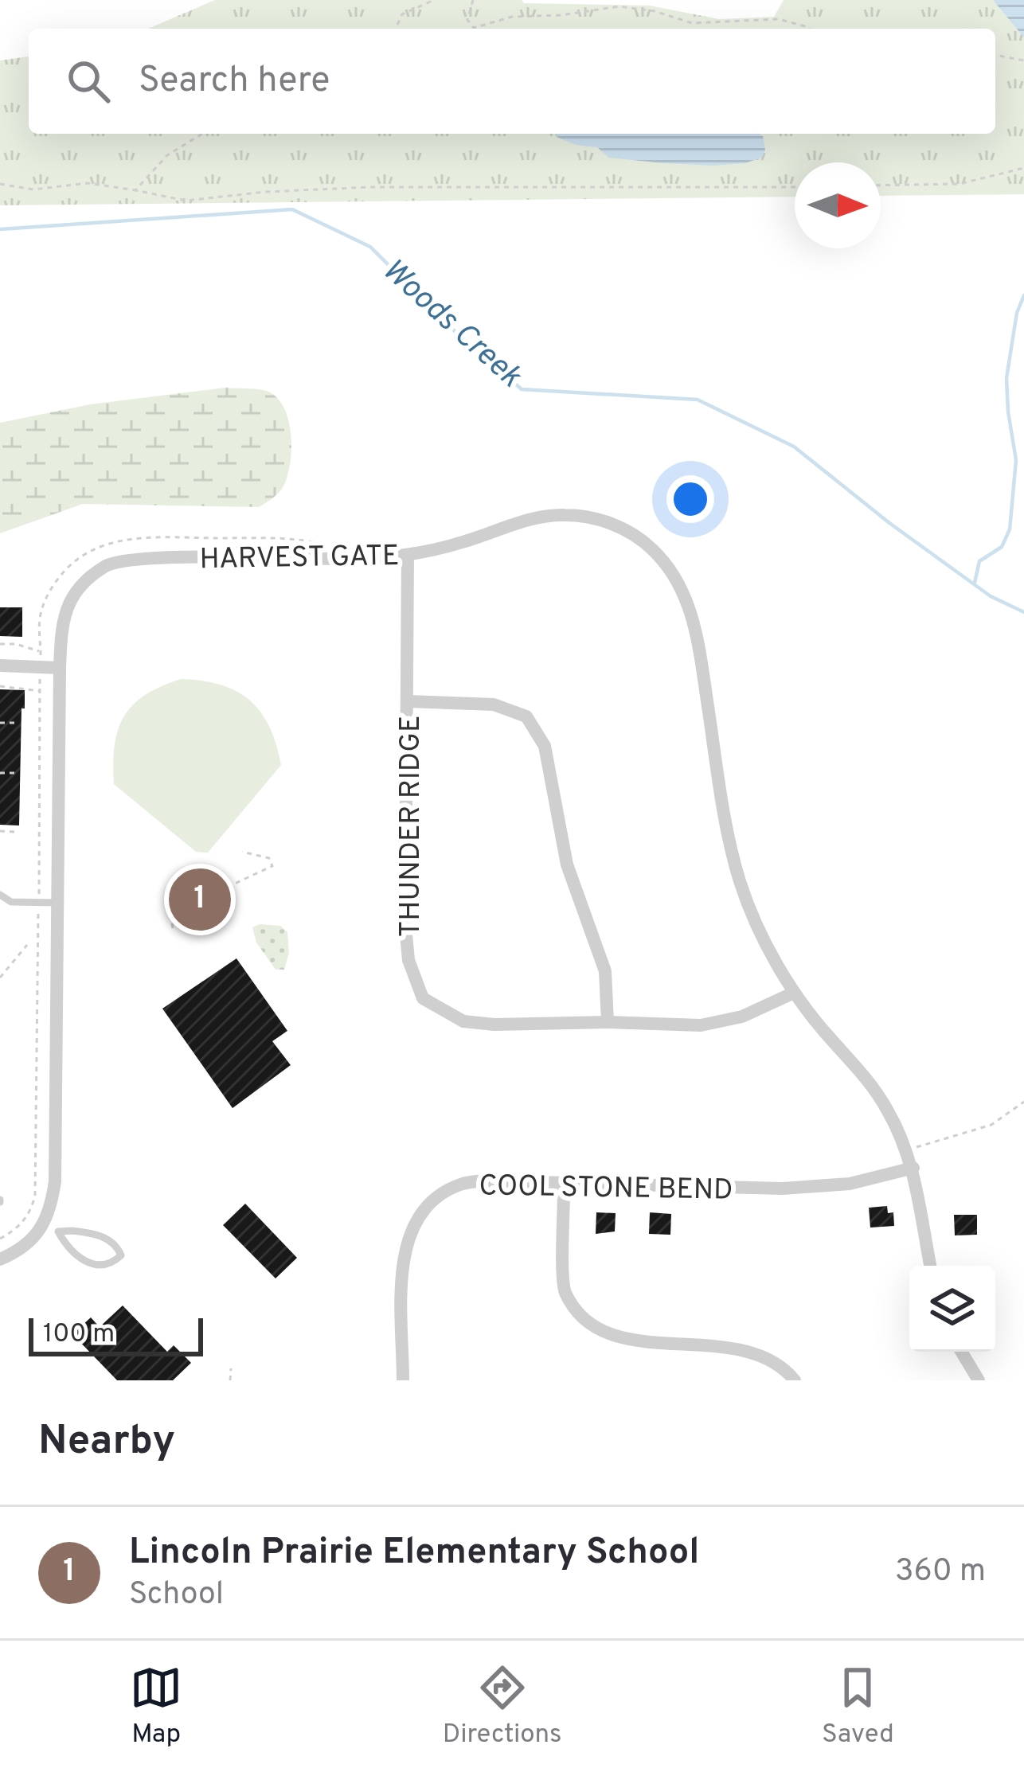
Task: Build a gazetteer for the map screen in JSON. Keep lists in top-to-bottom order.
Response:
{
  "streets": {
    "street": ["HARVEST GATE", "THUNDER RIDGE", "COOL STONE BEND"]
  },
  "crossings": [
    ["HARVEST GATE", "THUNDER RIDGE"],
    ["HARVEST GATE", "COOL STONE BEND"]
  ],
  "water": ["Woods Creek"],
  "scale_bar": "100 m",
  "north": "right",
  "page": {
    "search": "Search here",
    "pins": "1",
    "scale": "100 m",
    "heading": "Nearby",
    "list": [
      {
        "mark": "1",
        "name": "Lincoln Prairie Elementary School",
        "note": "School",
        "value": "360 m"
      }
    ],
    "nav": ["Map", "Directions", "Saved"]
  }
}
